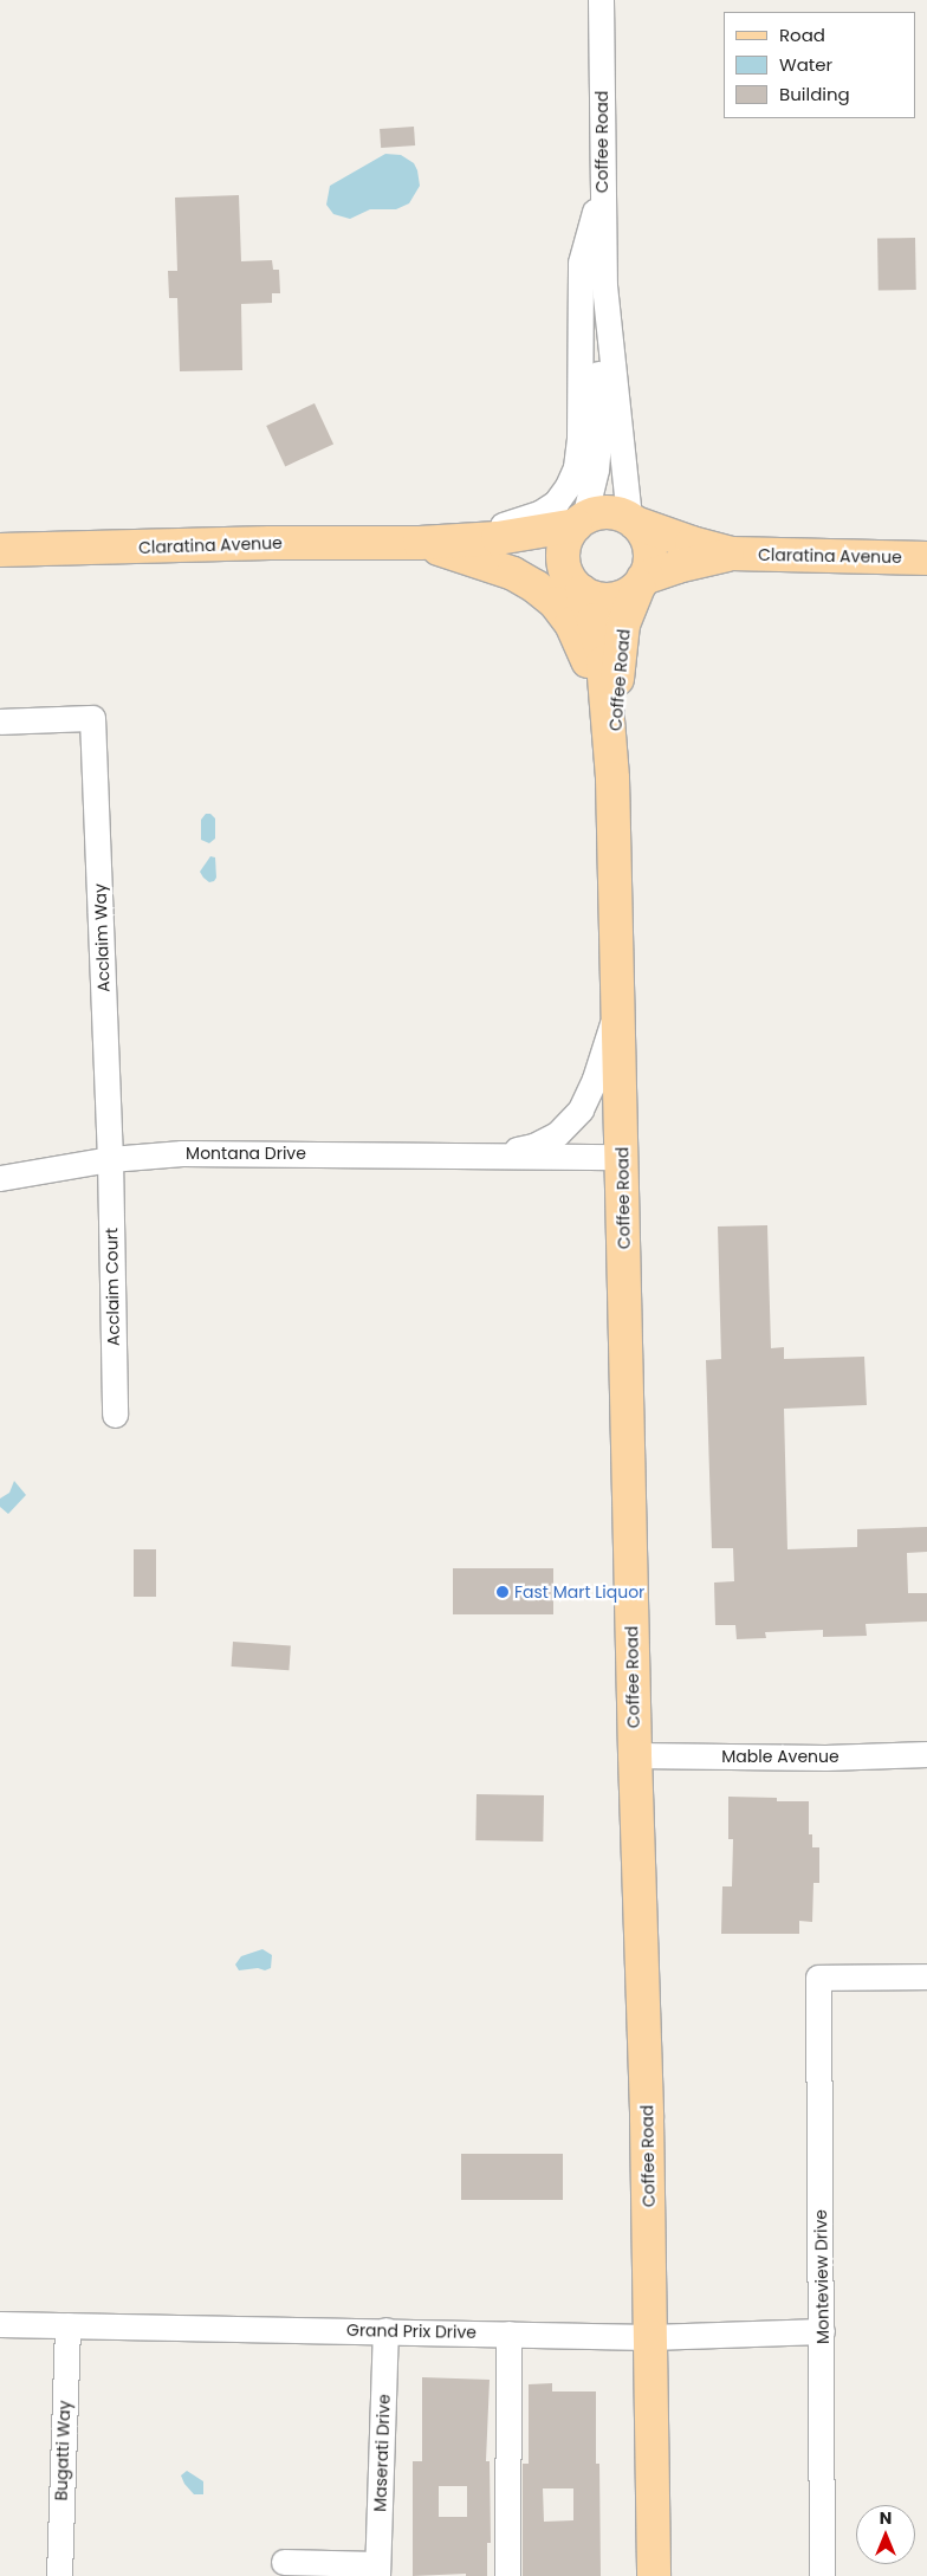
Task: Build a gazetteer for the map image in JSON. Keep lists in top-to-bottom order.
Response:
{
  "streets": {
    "main road": ["Coffee Road", "Claratina Avenue"],
    "street": [
      "Acclaim Way",
      "Montana Drive",
      "Acclaim Court",
      "Mable Avenue",
      "Monteview Drive",
      "Grand Prix Drive",
      "Bugatti Way",
      "Maserati Drive"
    ]
  },
  "crossings": [
    ["Coffee Road", "Claratina Avenue"],
    ["Coffee Road", "Montana Drive"],
    ["Coffee Road", "Mable Avenue"],
    ["Coffee Road", "Grand Prix Drive"],
    ["Acclaim Way", "Montana Drive"],
    ["Acclaim Way", "Acclaim Court"],
    ["Montana Drive", "Acclaim Court"],
    ["Monteview Drive", "Grand Prix Drive"],
    ["Grand Prix Drive", "Bugatti Way"],
    ["Grand Prix Drive", "Maserati Drive"]
  ],
  "places": ["Fast Mart Liquor"],
  "legend": ["Road", "Water", "Building"],
  "north": "top"
}
